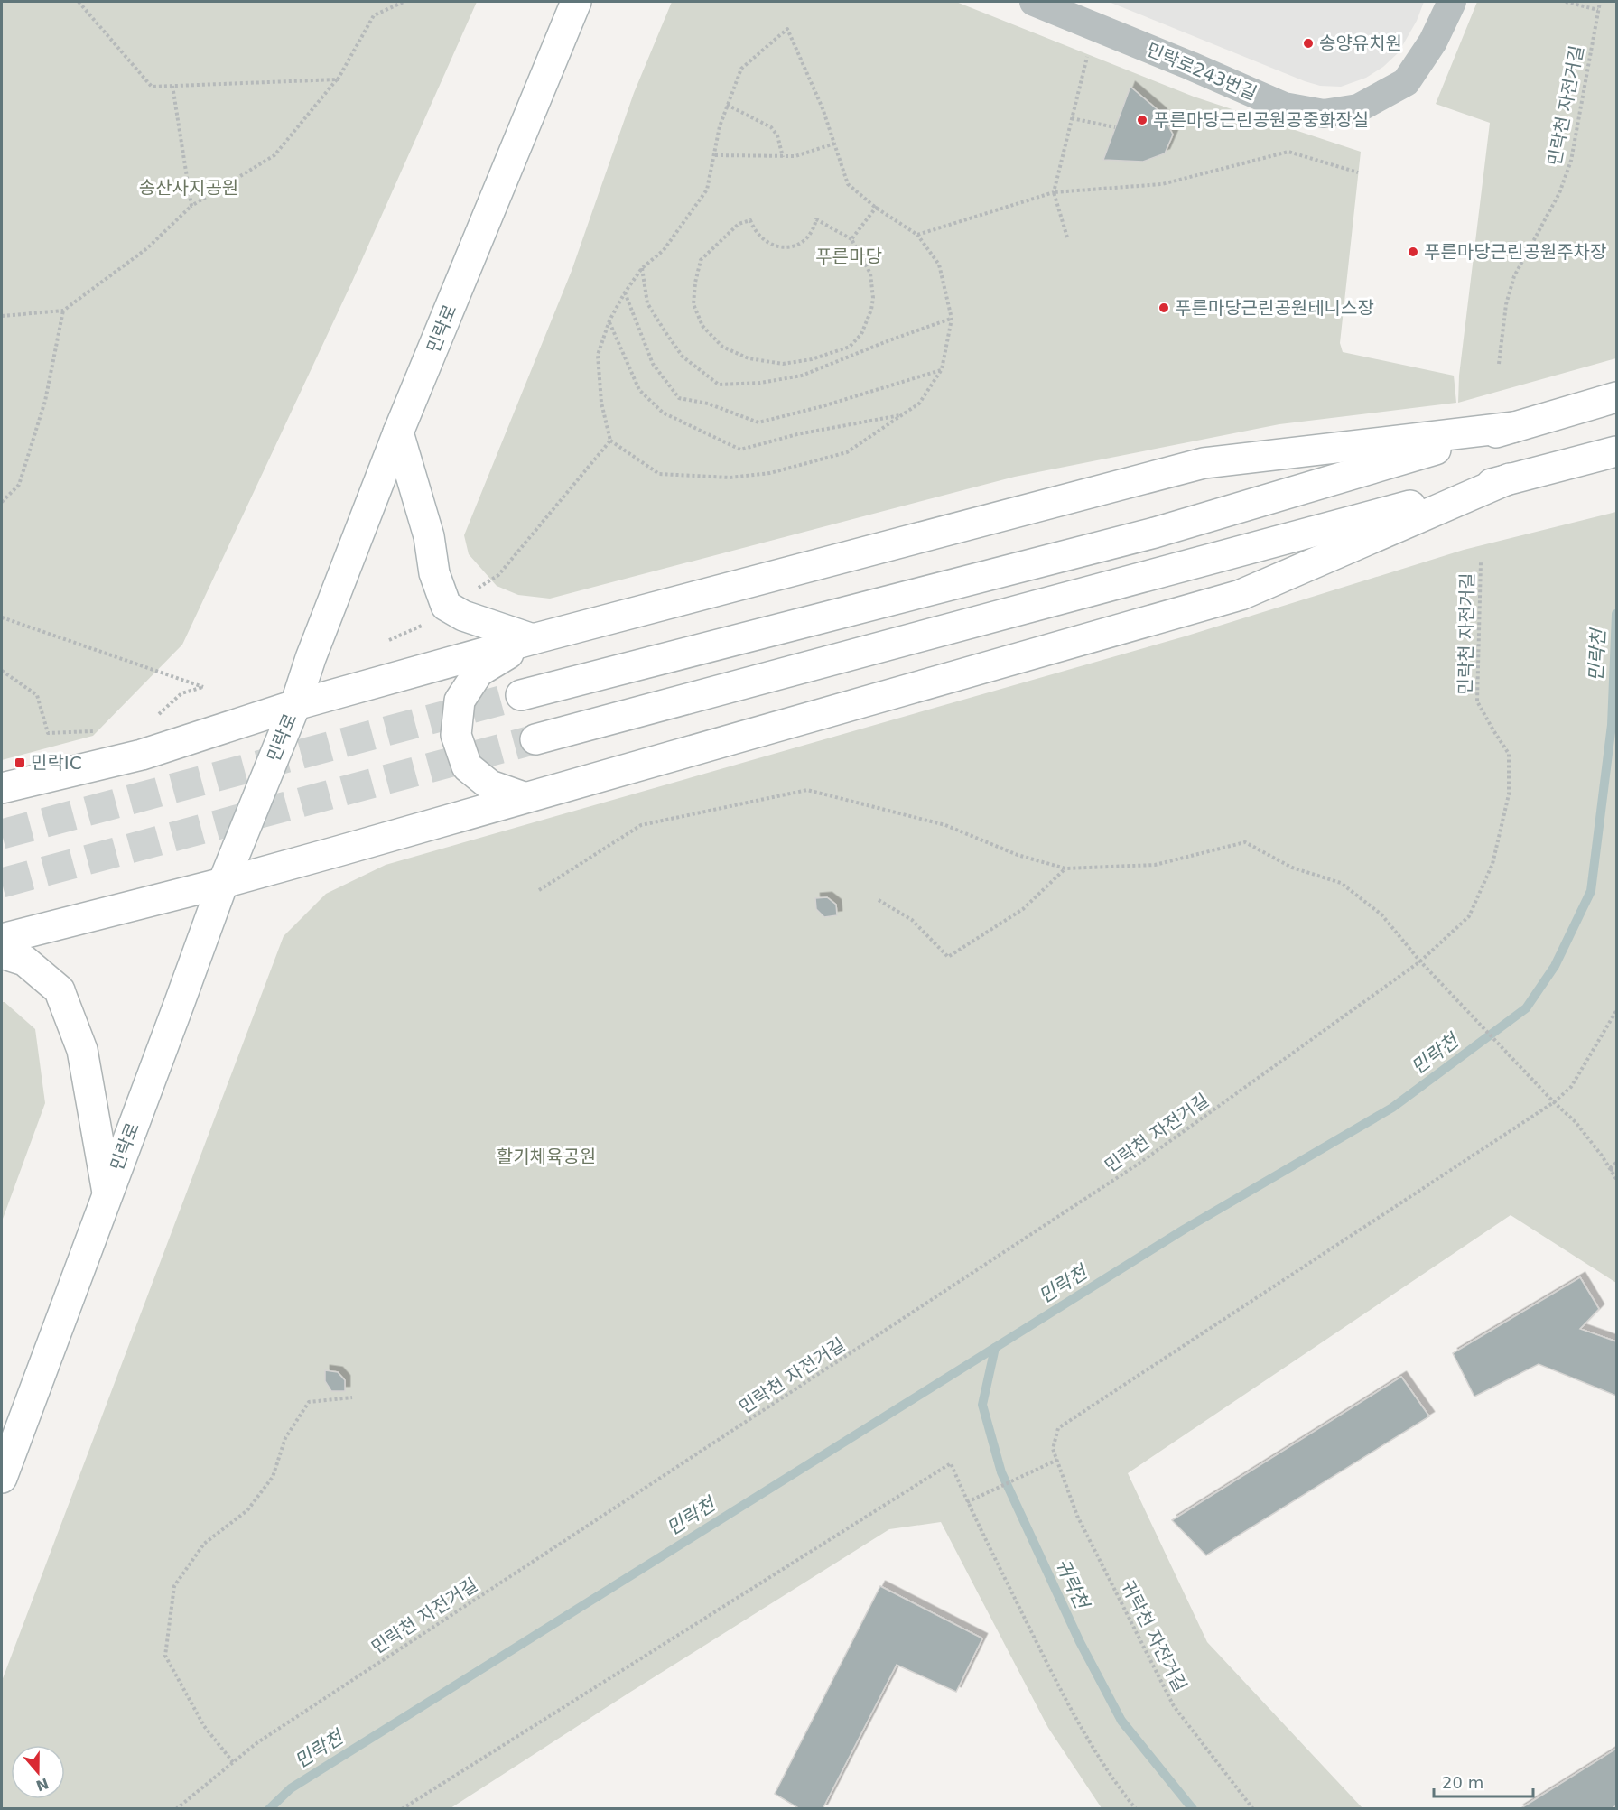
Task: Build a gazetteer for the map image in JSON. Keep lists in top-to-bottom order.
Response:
{
  "streets": {
    "main road": ["민락로"],
    "street": ["민락로243번길"],
    "path": ["민락천 자전거길", "귀락천 자전거길"]
  },
  "water": ["민락천", "귀락천"],
  "parks": ["송산사지공원", "푸른마당", "활기체육공원"],
  "places": {
    "other": [
      "송양유치원",
      "푸른마당근린공원공중화장실",
      "푸른마당근린공원주차장",
      "푸른마당근린공원테니스장"
    ],
    "transit": ["민락IC"]
  },
  "scale_bar": "20 m",
  "north": "bottom"
}
